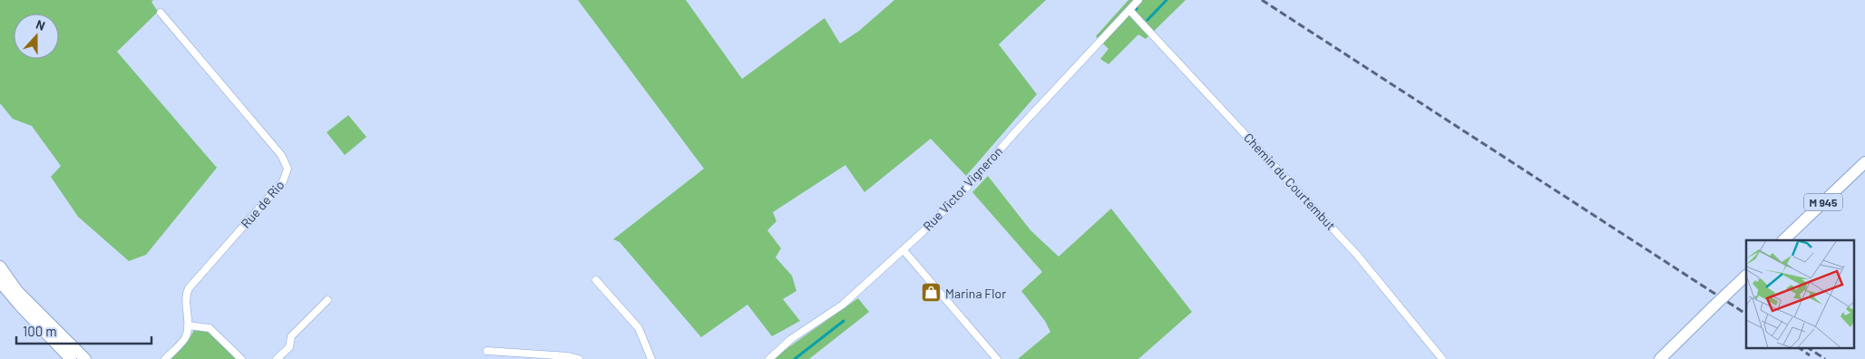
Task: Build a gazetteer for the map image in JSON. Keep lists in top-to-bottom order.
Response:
{
  "streets": {
    "main road": ["M 945"],
    "street": ["Chemin du Courtembut", "Rue Victor Vigneron", "Rue de Rio"]
  },
  "crossings": [
    ["Chemin du Courtembut", "Rue Victor Vigneron"]
  ],
  "places": {
    "shop": ["Marina Flor"]
  },
  "scale_bar": "100 m",
  "north": "top"
}
